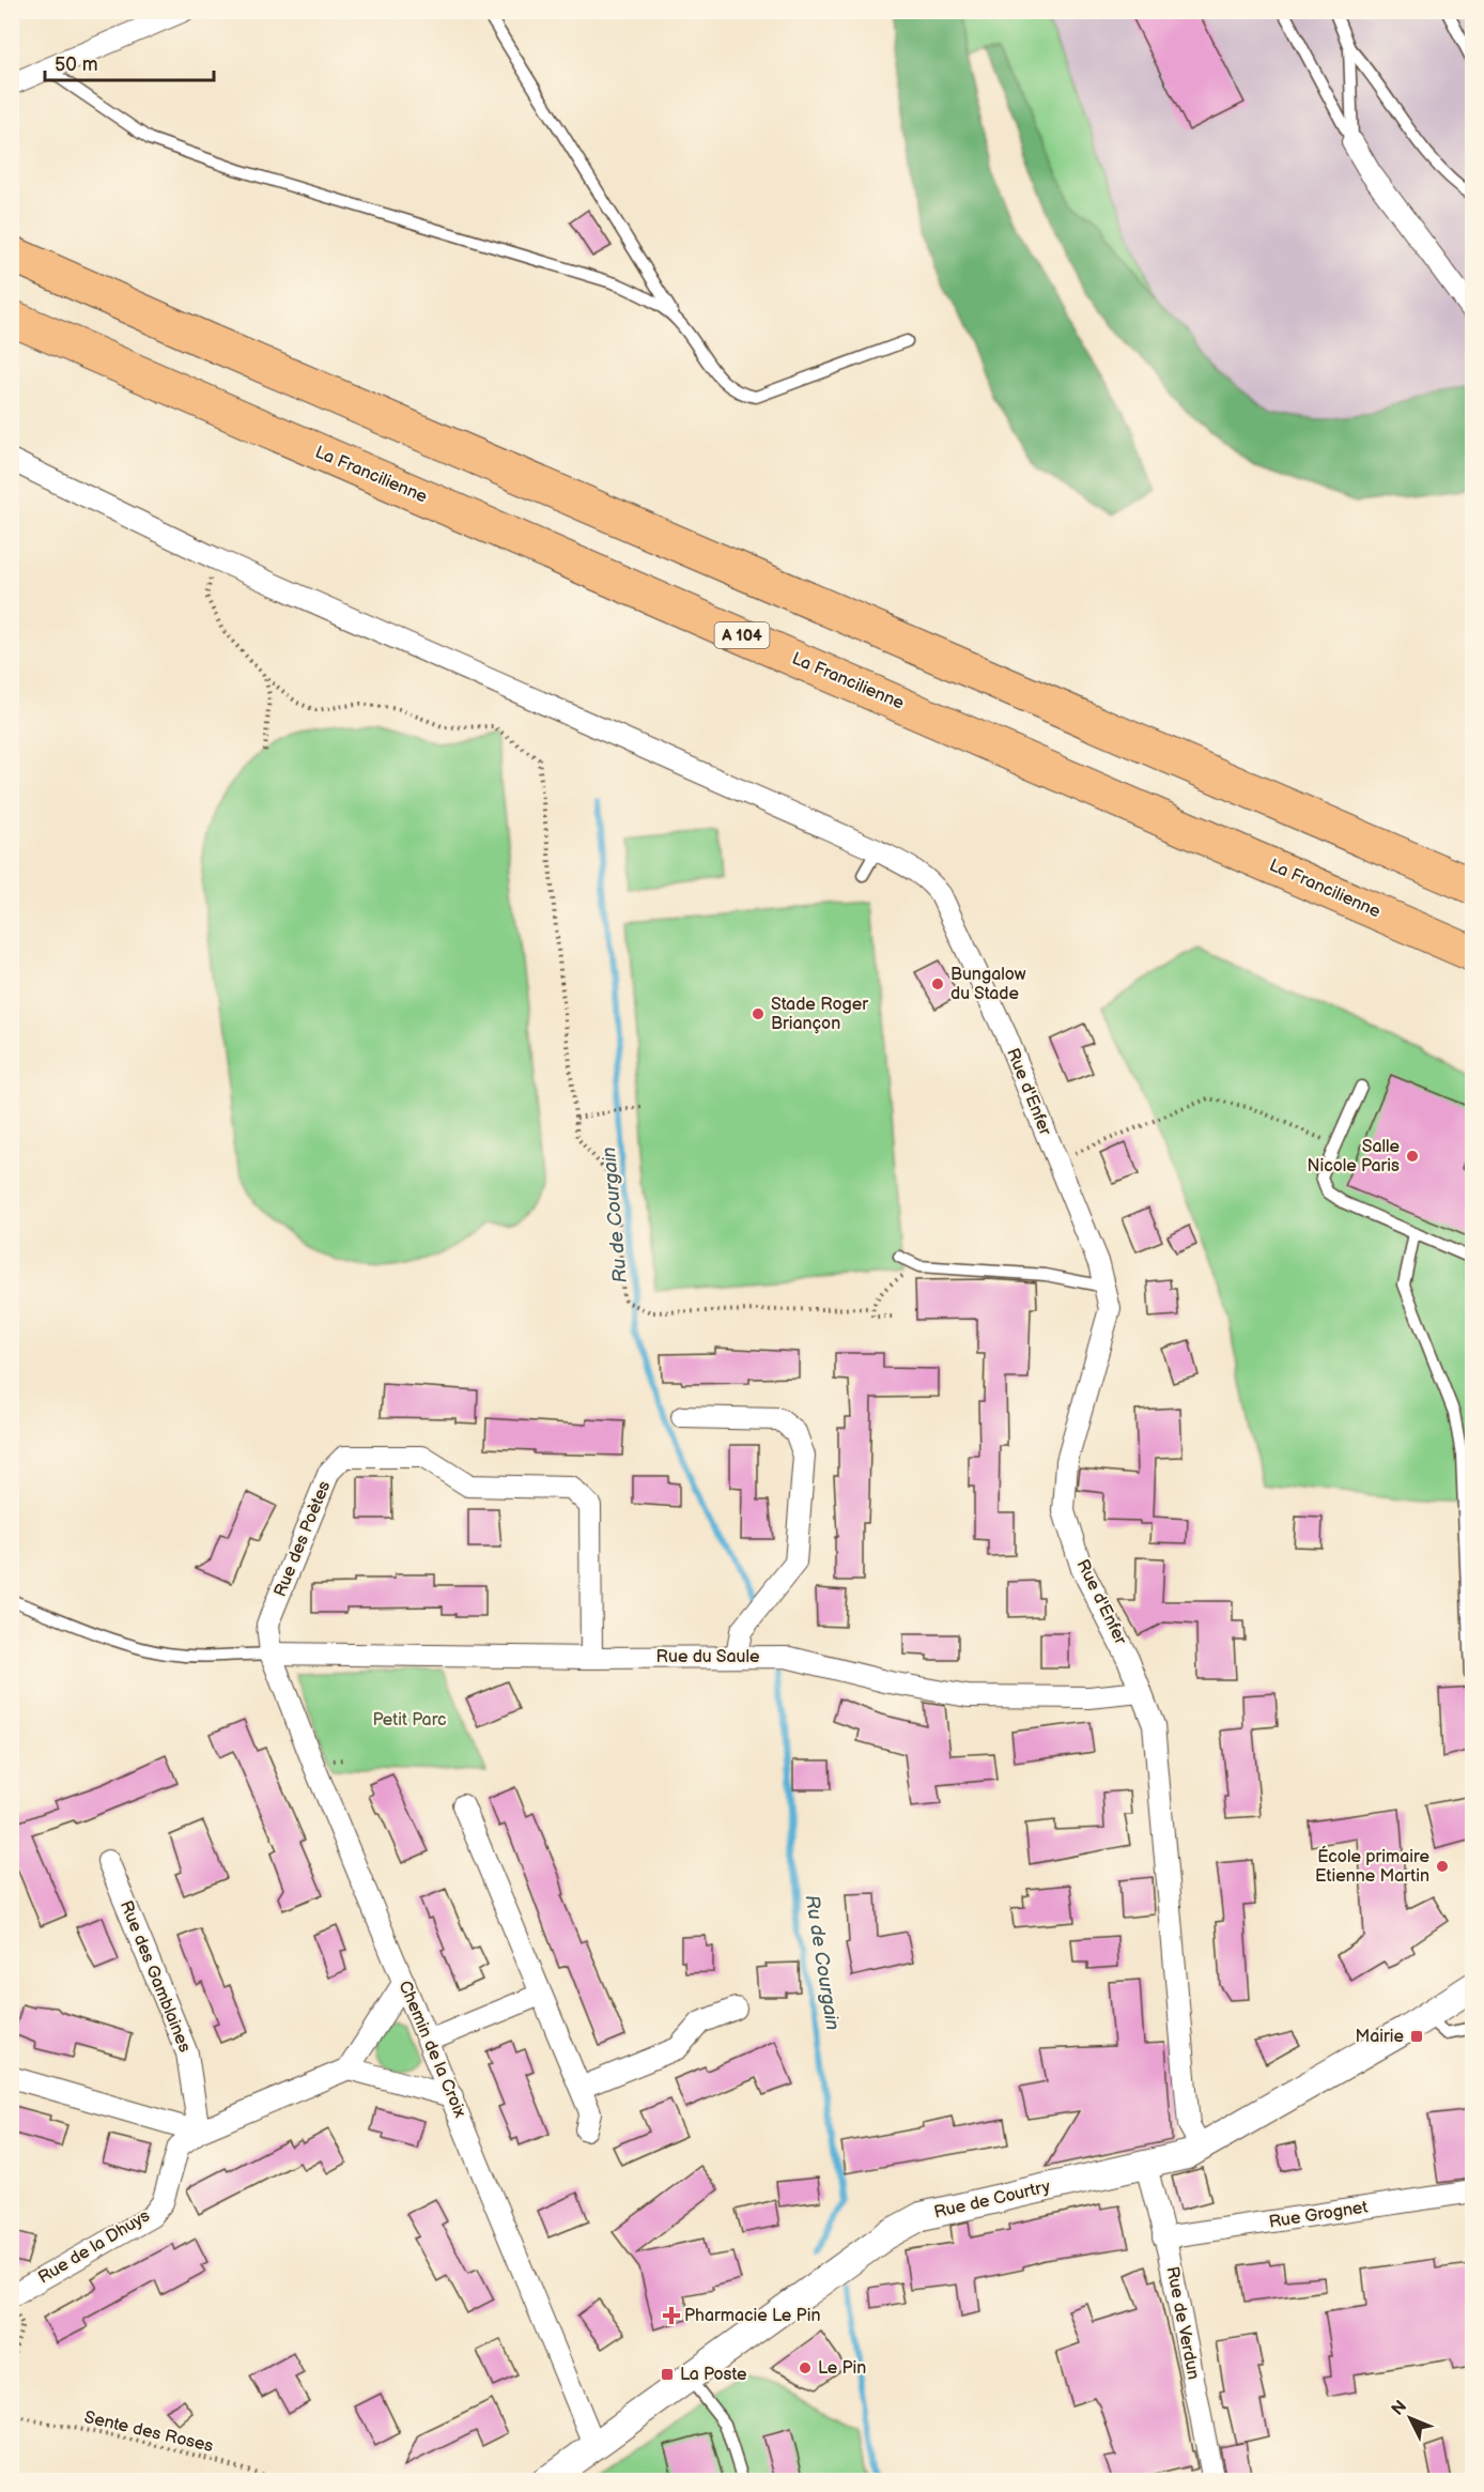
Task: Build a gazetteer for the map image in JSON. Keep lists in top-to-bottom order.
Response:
{
  "streets": {
    "highway": ["La Francilienne", "A 104"],
    "street": [
      "Rue d'Enfer",
      "Rue des Poètes",
      "Rue du Saule",
      "Rue des Gamblaines",
      "Chemin de la Croix",
      "Rue de Courtry",
      "Rue Grognet",
      "Rue de la Dhuys",
      "Rue de Verdun"
    ],
    "path": ["Sente des Roses"]
  },
  "crossings": [
    ["Rue d'Enfer", "Rue du Saule"],
    ["Rue d'Enfer", "Rue de Courtry"],
    ["Rue des Poètes", "Rue du Saule"],
    ["Rue des Poètes", "Chemin de la Croix"],
    ["Rue du Saule", "Chemin de la Croix"],
    ["Rue des Gamblaines", "Rue de la Dhuys"],
    ["Chemin de la Croix", "Rue de Courtry"],
    ["Rue de Courtry", "Rue de Verdun"],
    ["Rue Grognet", "Rue de Verdun"]
  ],
  "water": ["Ru de Courgain"],
  "parks": ["Petit Parc"],
  "places": {
    "other": [
      "Bungalow du Stade",
      "Stade Roger Briançon",
      "Salle Nicole Paris",
      "École primaire Etienne Martin",
      "Le Pin"
    ],
    "transit": ["Mairie", "La Poste"],
    "health": ["Pharmacie Le Pin"]
  },
  "scale_bar": "50 m",
  "north": "top left"
}
